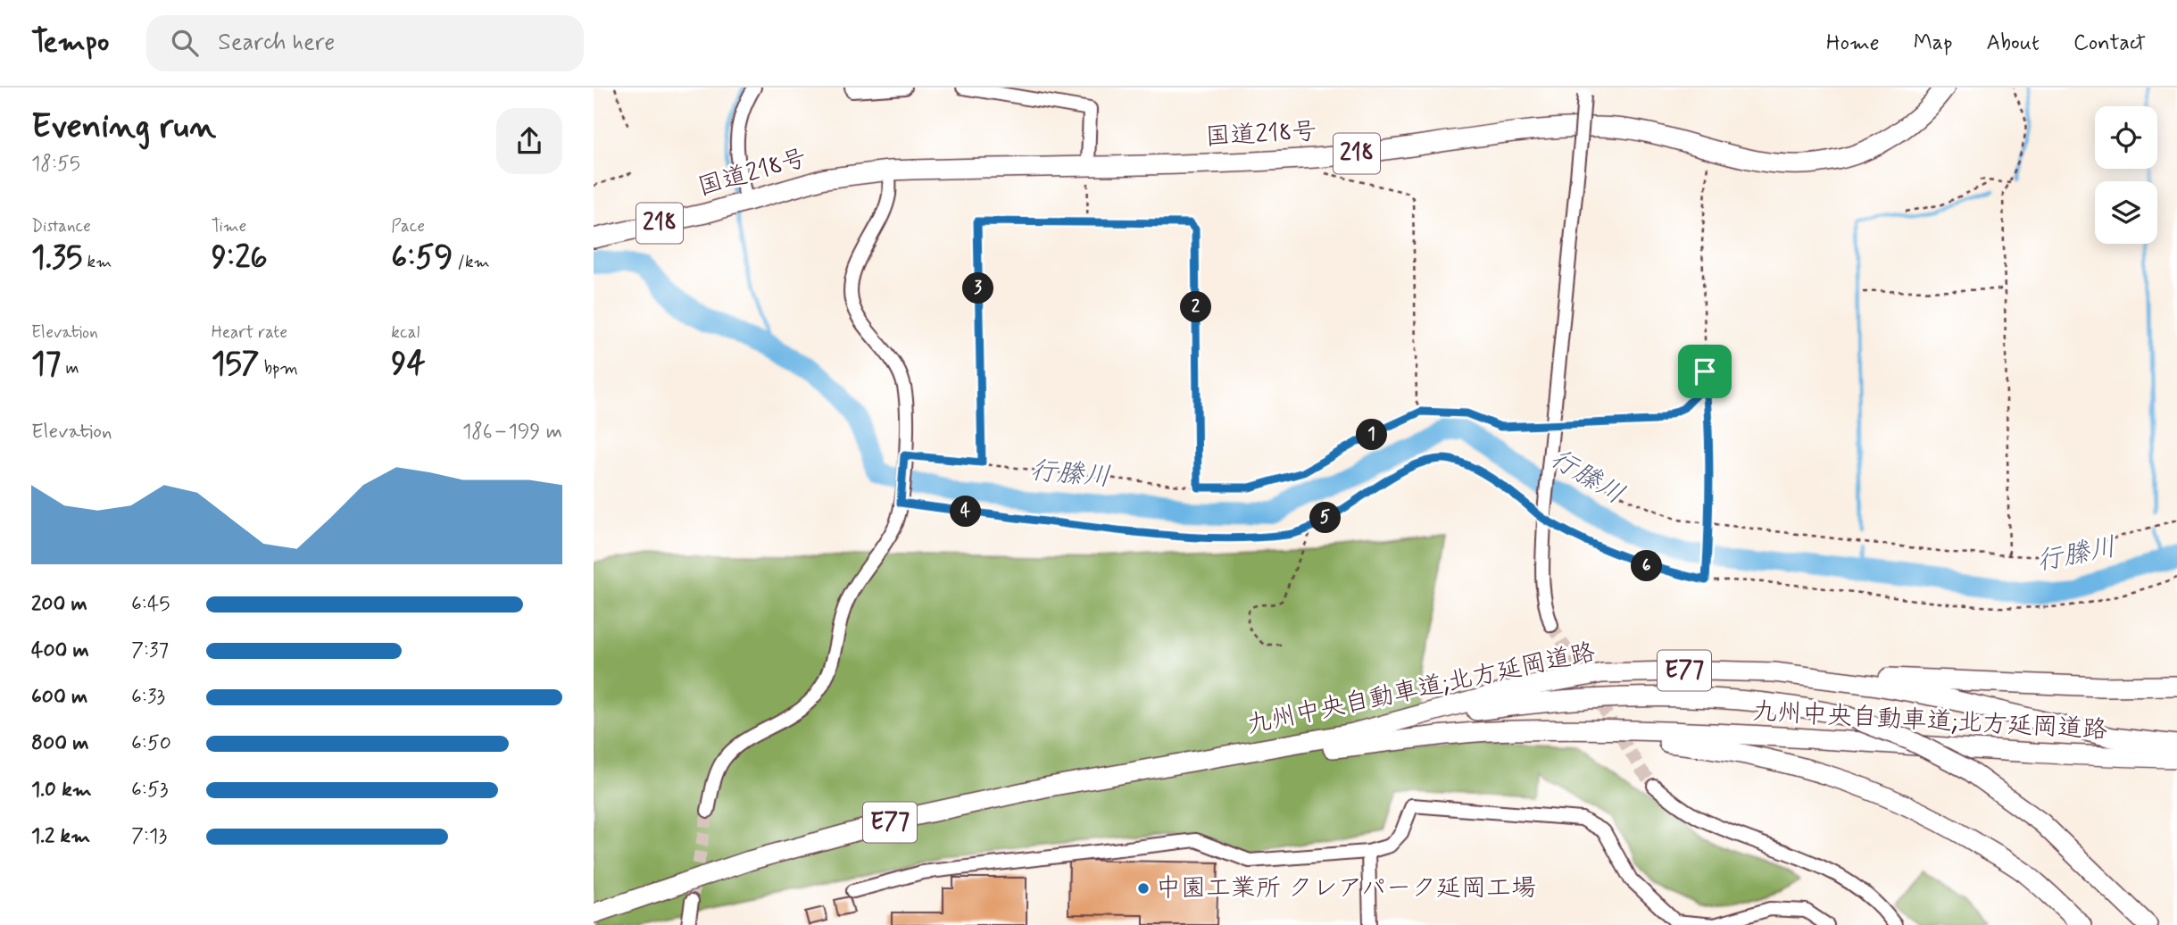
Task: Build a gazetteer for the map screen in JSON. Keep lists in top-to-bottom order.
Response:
{
  "streets": {
    "highway": [
      "国道218号",
      "218",
      "E77",
      "九州中央自動車道;北方延岡道路"
    ]
  },
  "water": ["行縢川"],
  "places": ["中園工業所 クレアパーク延岡工場"],
  "page": {
    "header": "Tempo",
    "search": "Search here",
    "nav": [
      "Home",
      "Map",
      "About",
      "Contact"
    ],
    "heading": ["Evening run", "18:55"],
    "stats": [
      ["Distance", "1.35 km"],
      ["Time", "9:26"],
      ["Pace", "6:59 /km"],
      ["Elevation", "17 m"],
      ["Heart rate", "157 bpm"],
      ["kcal", "94"]
    ],
    "pins": [
      "3",
      "2",
      "1",
      "4",
      "5",
      "6"
    ],
    "chart": ["Elevation", "186–199 m"],
    "list": [
      {
        "name": "200 m",
        "note": "6:45"
      },
      {
        "name": "400 m",
        "note": "7:37"
      },
      {
        "name": "600 m",
        "note": "6:33"
      },
      {
        "name": "800 m",
        "note": "6:50"
      },
      {
        "name": "1.0 km",
        "note": "6:53"
      },
      {
        "name": "1.2 km",
        "note": "7:13"
      }
    ]
  }
}
